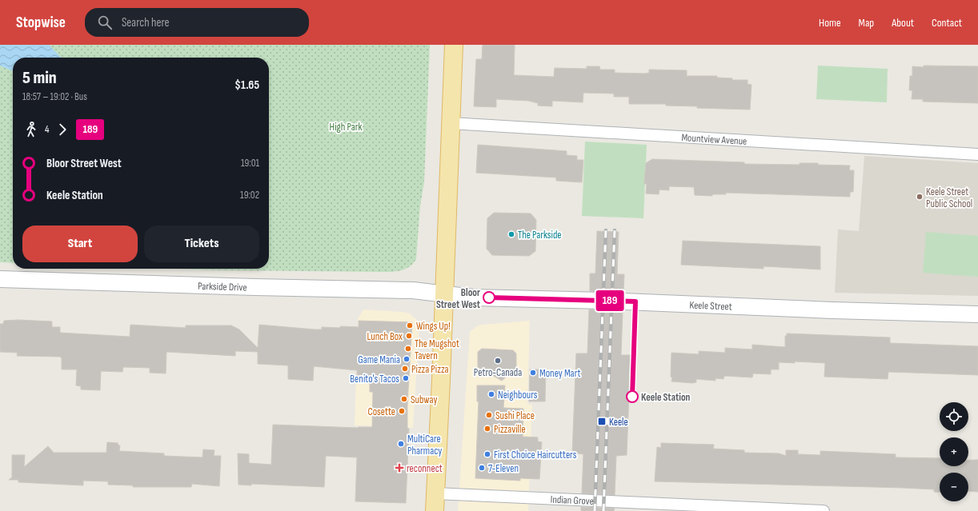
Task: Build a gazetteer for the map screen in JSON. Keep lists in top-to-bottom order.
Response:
{
  "streets": {
    "main road": ["Parkside Drive", "Keele Street"],
    "street": ["Mountview Avenue", "Indian Grove"]
  },
  "crossings": [
    ["Parkside Drive", "Keele Street"]
  ],
  "parks": ["High Park"],
  "places": {
    "other": [
      "Keele Street Public School",
      "The Parkside",
      "Bloor Street West",
      "Wings Up!",
      "Lunch Box",
      "The Mugshot Tavern",
      "Game Mania",
      "Petro-Canada",
      "Pizza Pizza",
      "Money Mart",
      "Benito's Tacos",
      "Neighbours",
      "Keele Station",
      "Subway",
      "Cosette",
      "Sushi Place",
      "Pizzaville",
      "MultiCare Pharmacy",
      "First Choice Haircutters",
      "7-Eleven"
    ],
    "transit": ["Keele"],
    "health": ["reconnect"]
  },
  "lines": ["bus line 189"],
  "page": {
    "header": "Stopwise",
    "search": "Search here",
    "nav": [
      "Home",
      "Map",
      "About",
      "Contact"
    ],
    "on_map": "189",
    "heading": ["5 min", "18:57 – 19:02 · Bus", "$1.65"],
    "legs": ["4", "189"],
    "list": [
      {
        "name": "Bloor Street West",
        "value": "19:01"
      },
      {
        "name": "Keele Station",
        "value": "19:02"
      }
    ],
    "buttons": ["Start", "Tickets"],
    "map_buttons": ["+", "−"]
  }
}
